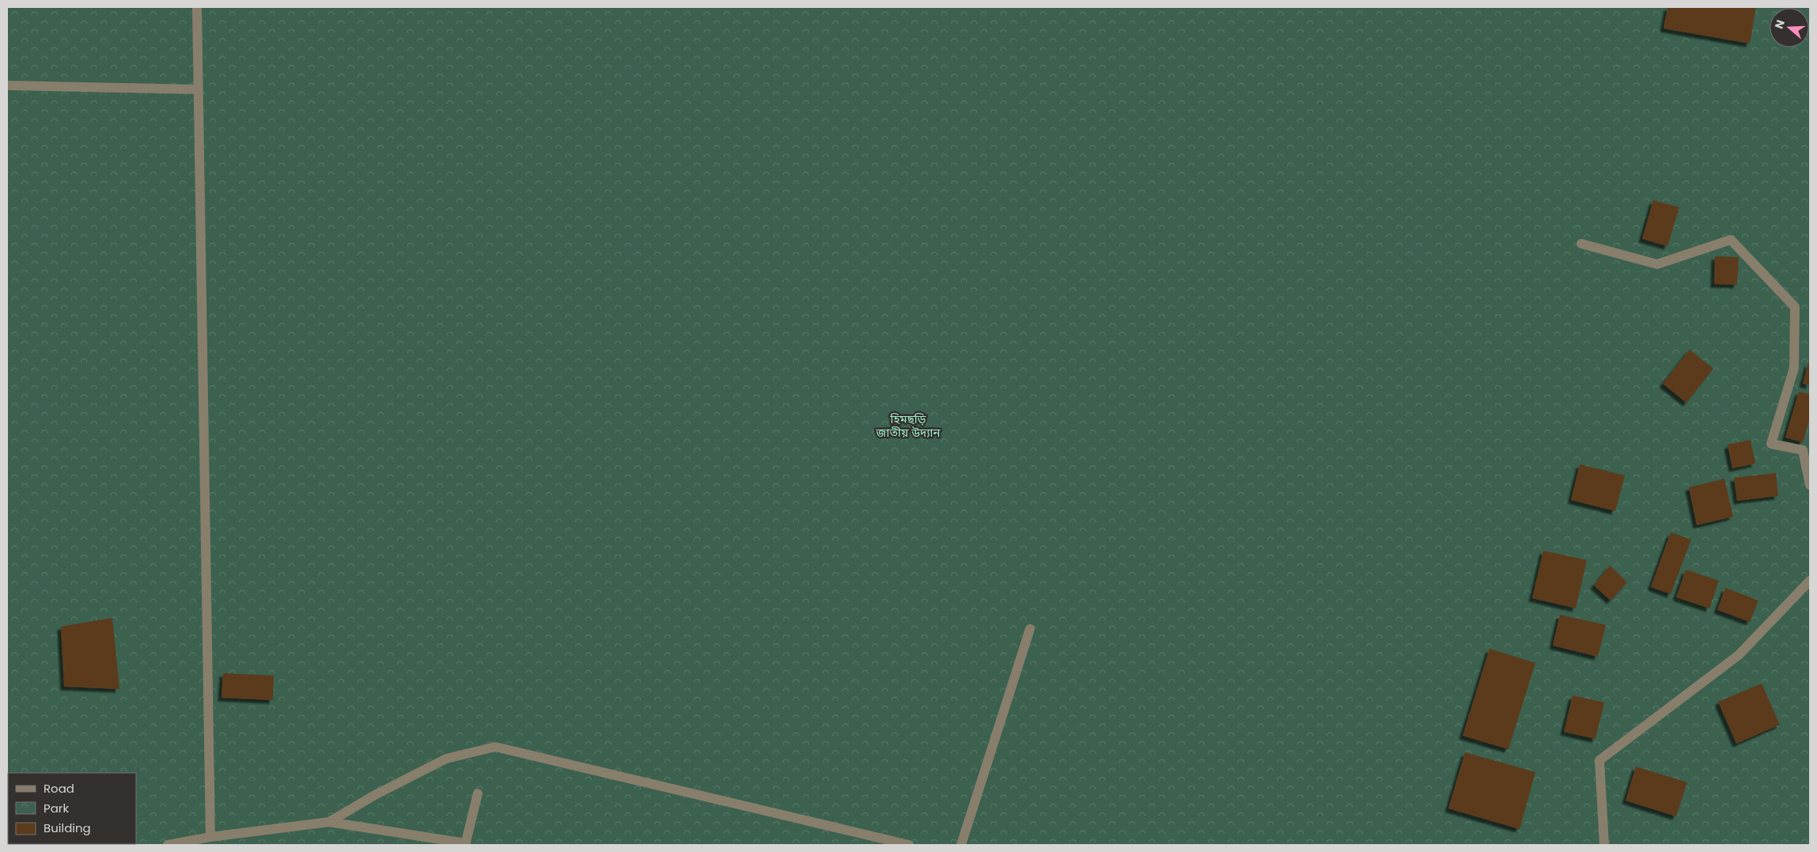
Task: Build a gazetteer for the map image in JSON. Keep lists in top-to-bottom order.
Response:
{
  "parks": ["হিমছড়ি জাতীয় উদ্যান"],
  "legend": ["Road", "Park", "Building"],
  "north": "left"
}
